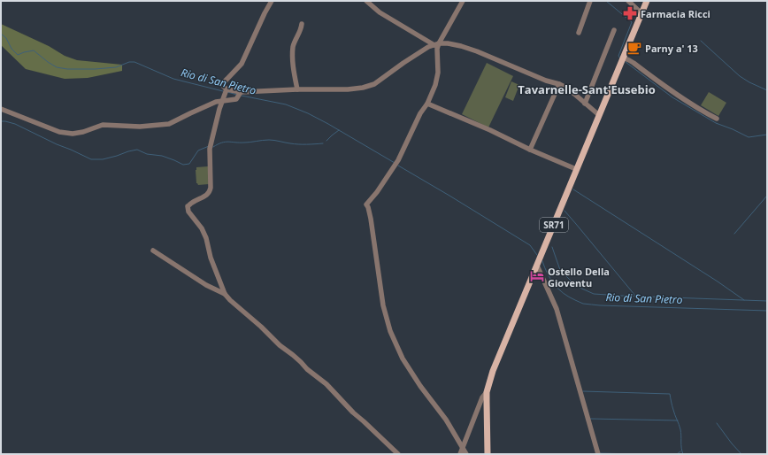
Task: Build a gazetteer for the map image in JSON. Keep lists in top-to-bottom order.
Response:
{
  "streets": {
    "main road": ["SR71"]
  },
  "districts": ["Tavarnelle-Sant'Eusebio"],
  "water": ["Rio di San Pietro"],
  "places": {
    "pharmacy": ["Farmacia Ricci"],
    "cafe": ["Parny a' 13"],
    "hotel": ["Ostello Della Gioventu"]
  }
}
